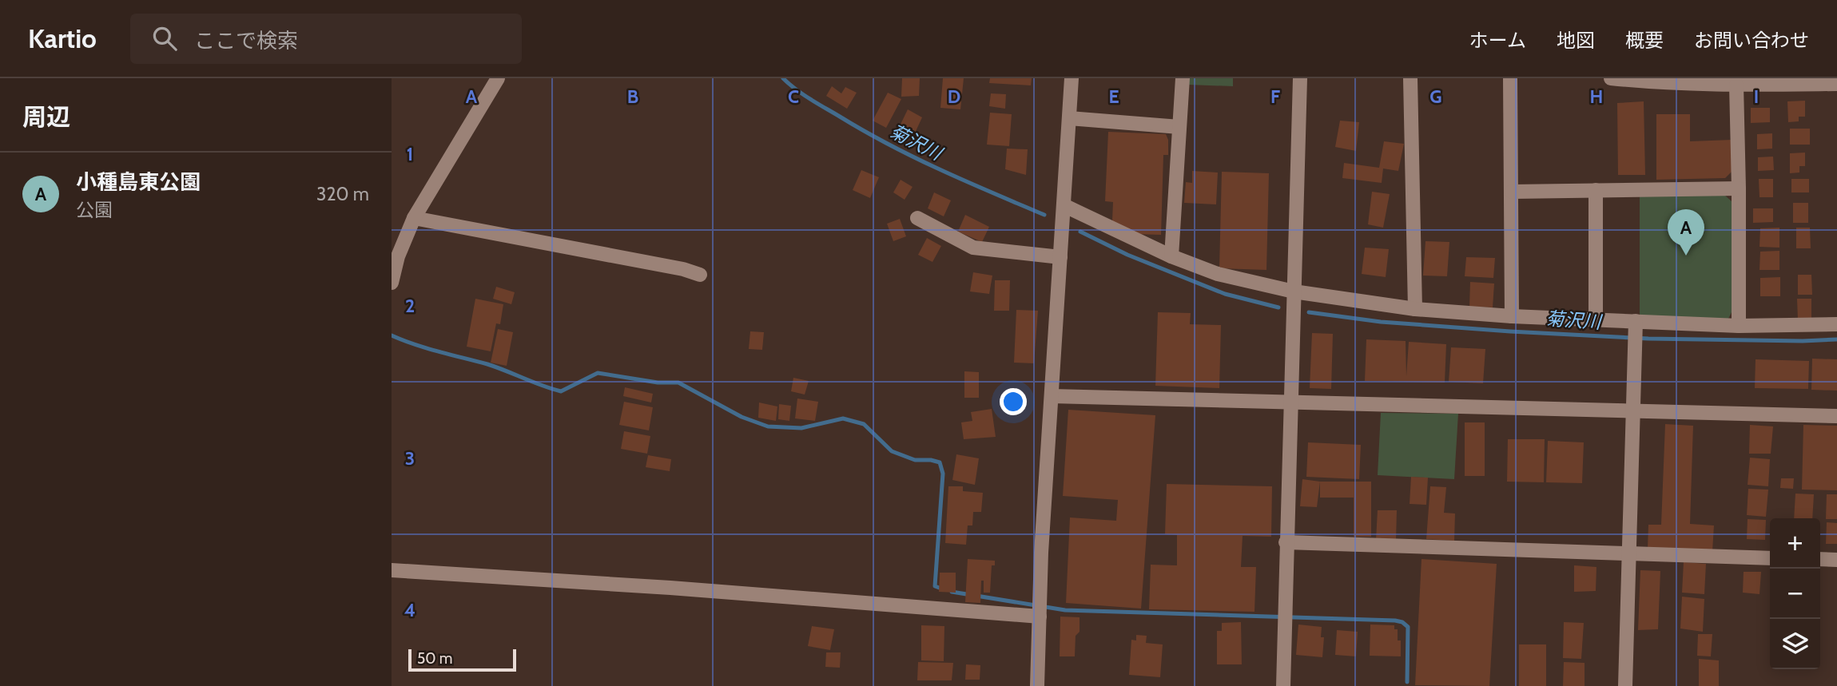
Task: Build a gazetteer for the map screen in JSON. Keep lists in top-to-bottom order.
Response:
{
  "water": ["菊沢川"],
  "scale_bar": "50 m",
  "page": {
    "header": "Kartio",
    "search": "ここで検索",
    "nav": [
      "ホーム",
      "地図",
      "概要",
      "お問い合わせ"
    ],
    "heading": "周辺",
    "list": [
      {
        "mark": "A",
        "name": "小種島東公園",
        "note": "公園",
        "value": "320 m"
      }
    ],
    "pins": "A",
    "map_buttons": ["+", "−"],
    "scale": "50 m"
  },
  "grid": {
    "columns": [
      "A",
      "B",
      "C",
      "D",
      "E",
      "F",
      "G",
      "H",
      "I"
    ],
    "rows": [
      "1",
      "2",
      "3",
      "4"
    ]
  }
}
